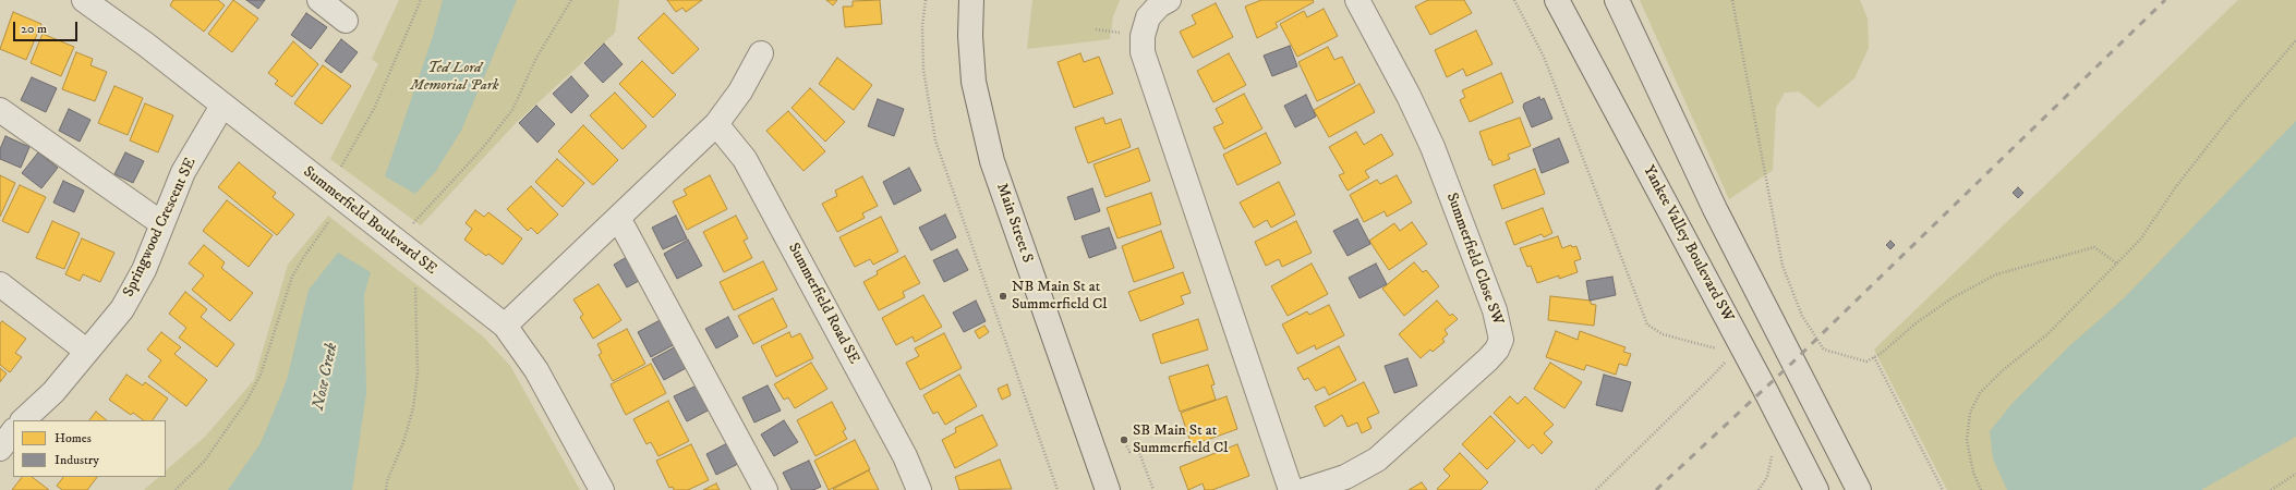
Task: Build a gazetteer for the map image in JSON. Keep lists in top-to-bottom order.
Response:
{
  "streets": {
    "main road": ["Main Street S", "Yankee Valley Boulevard SW"],
    "street": [
      "Summerfield Boulevard SE",
      "Springwood Crescent SE",
      "Summerfield Close SW",
      "Summerfield Road SE"
    ]
  },
  "crossings": [
    ["Summerfield Boulevard SE", "Springwood Crescent SE"]
  ],
  "water": ["Nose Creek"],
  "parks": ["Ted Lord Memorial Park"],
  "places": ["NB Main St at Summerfield Cl", "SB Main St at Summerfield Cl"],
  "legend": ["Homes", "Industry"],
  "scale_bar": "20 m"
}
